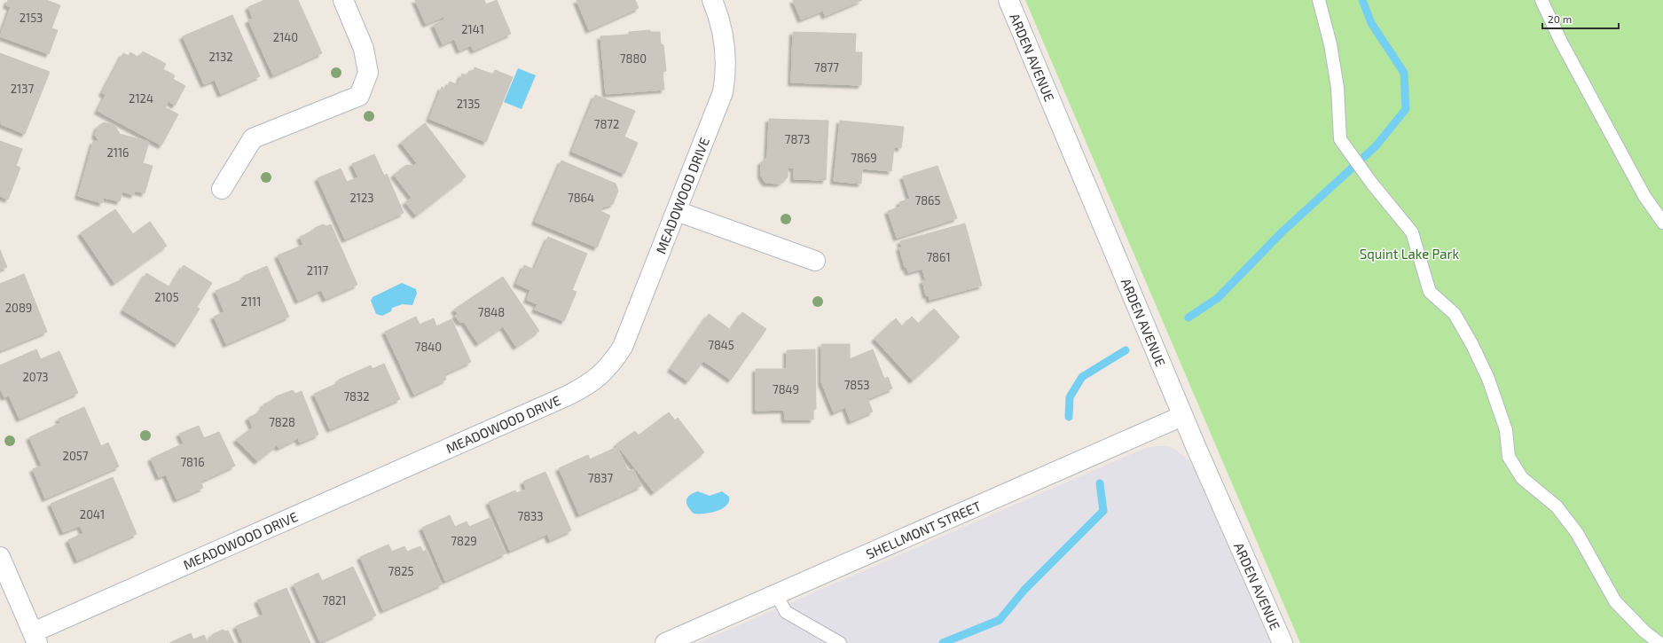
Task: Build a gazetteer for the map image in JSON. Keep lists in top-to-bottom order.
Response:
{
  "streets": {
    "street": ["ARDEN AVENUE", "MEADOWOOD DRIVE", "SHELLMONT STREET"]
  },
  "crossings": [
    ["ARDEN AVENUE", "SHELLMONT STREET"]
  ],
  "parks": ["Squint Lake Park"],
  "house_numbers": [
    "2153",
    "2141",
    "2140",
    "2132",
    "7880",
    "7877",
    "2137",
    "2124",
    "2135",
    "7872",
    "7873",
    "2116",
    "7869",
    "2123",
    "7864",
    "7865",
    "7861",
    "2117",
    "2105",
    "2111",
    "2089",
    "7848",
    "7845",
    "7840",
    "2073",
    "7853",
    "7849",
    "7832",
    "7828",
    "2057",
    "7816",
    "7837",
    "2041",
    "7833",
    "7829",
    "7825",
    "7821"
  ],
  "scale_bar": "20 m"
}
